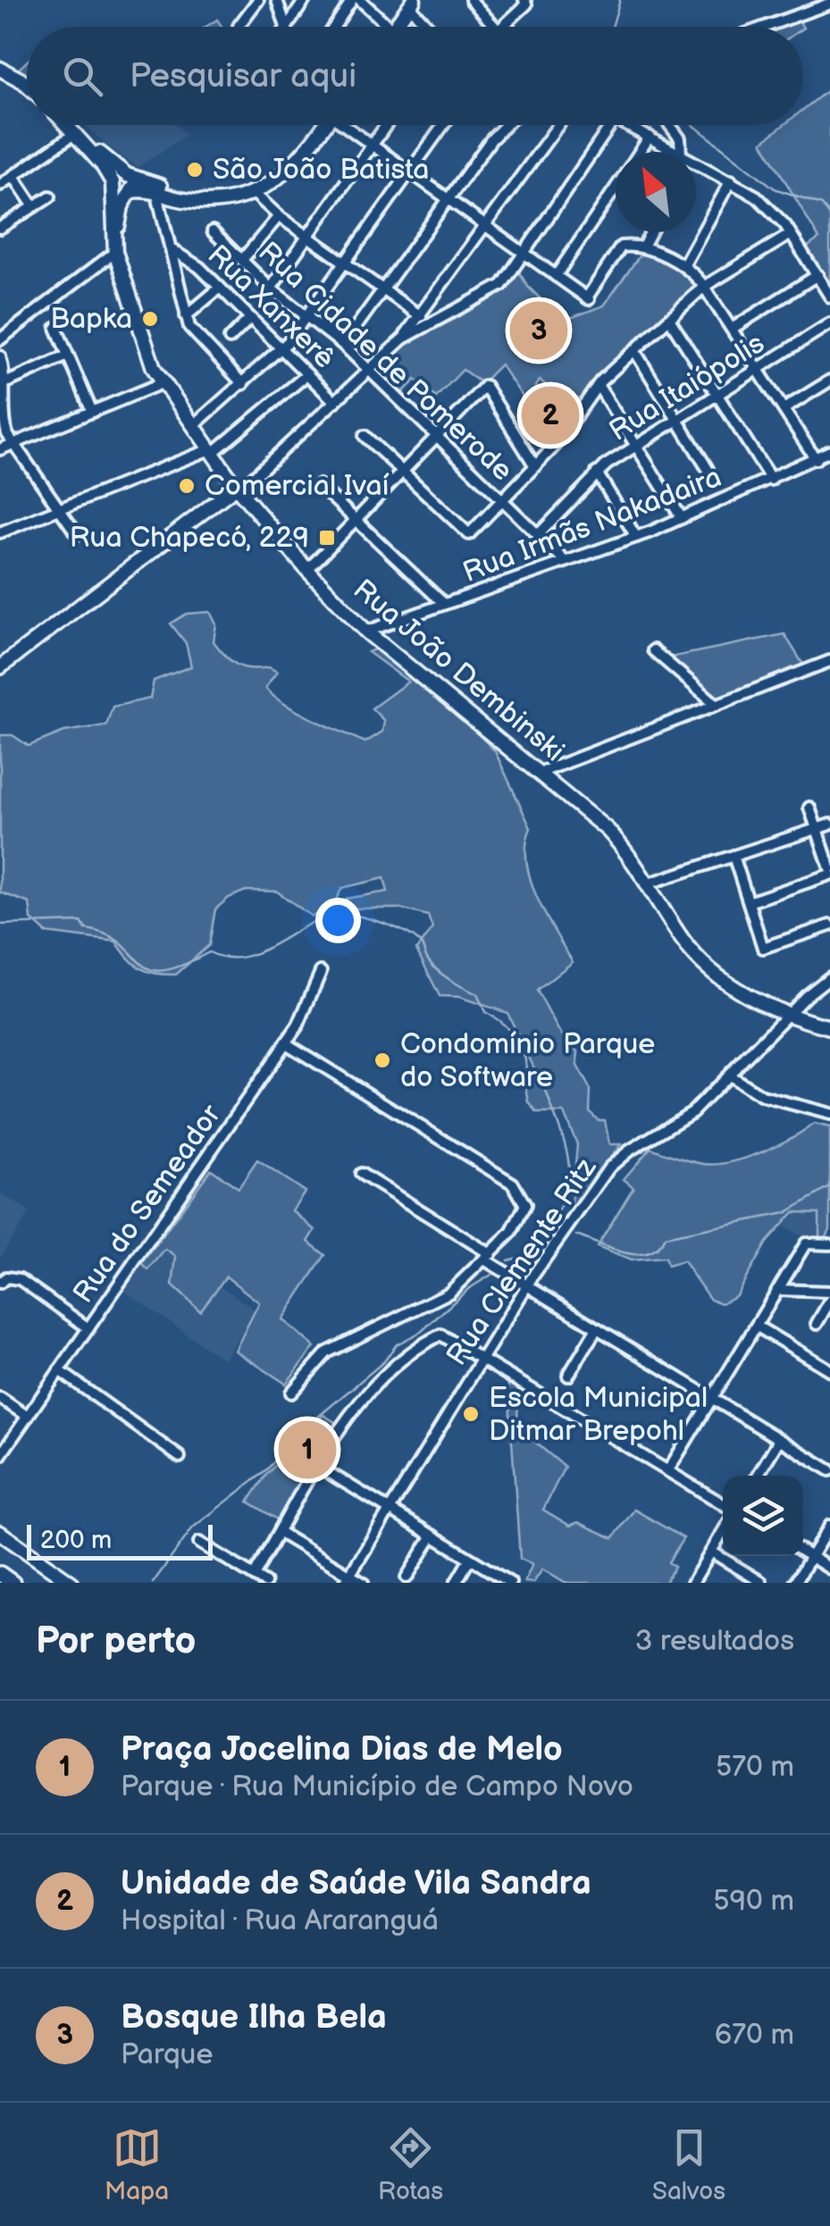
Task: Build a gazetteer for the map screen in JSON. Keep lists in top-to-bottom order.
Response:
{
  "streets": {
    "main road": ["Rua João Dembinski"],
    "street": [
      "Rua Xanxerê",
      "Rua Cidade de Pomerode",
      "Rua Itaiópolis",
      "Rua Irmãs Nakadaira",
      "Rua do Semeador",
      "Rua Clemente Ritz"
    ]
  },
  "crossings": [
    ["Rua Cidade de Pomerode", "Rua Itaiópolis"],
    ["Rua Cidade de Pomerode", "Rua Irmãs Nakadaira"],
    ["Rua Irmãs Nakadaira", "Rua João Dembinski"],
    ["Rua João Dembinski", "Rua Clemente Ritz"]
  ],
  "places": {
    "other": [
      "São João Batista",
      "Bapka",
      "Comercial Ivaí",
      "Condomínio Parque do Software",
      "Escola Municipal Ditmar Brepohl"
    ],
    "transit": ["Rua Chapecó, 229"]
  },
  "scale_bar": "200 m",
  "north": "top left",
  "page": {
    "search": "Pesquisar aqui",
    "pins": ["3", "2", "1"],
    "scale": "200 m",
    "heading": ["Por perto", "3 resultados"],
    "list": [
      {
        "mark": "1",
        "name": "Praça Jocelina Dias de Melo",
        "note": "Parque · Rua Município de Campo Novo",
        "value": "570 m"
      },
      {
        "mark": "2",
        "name": "Unidade de Saúde Vila Sandra",
        "note": "Hospital · Rua Araranguá",
        "value": "590 m"
      },
      {
        "mark": "3",
        "name": "Bosque Ilha Bela",
        "note": "Parque",
        "value": "670 m"
      }
    ],
    "nav": ["Mapa", "Rotas", "Salvos"]
  }
}
